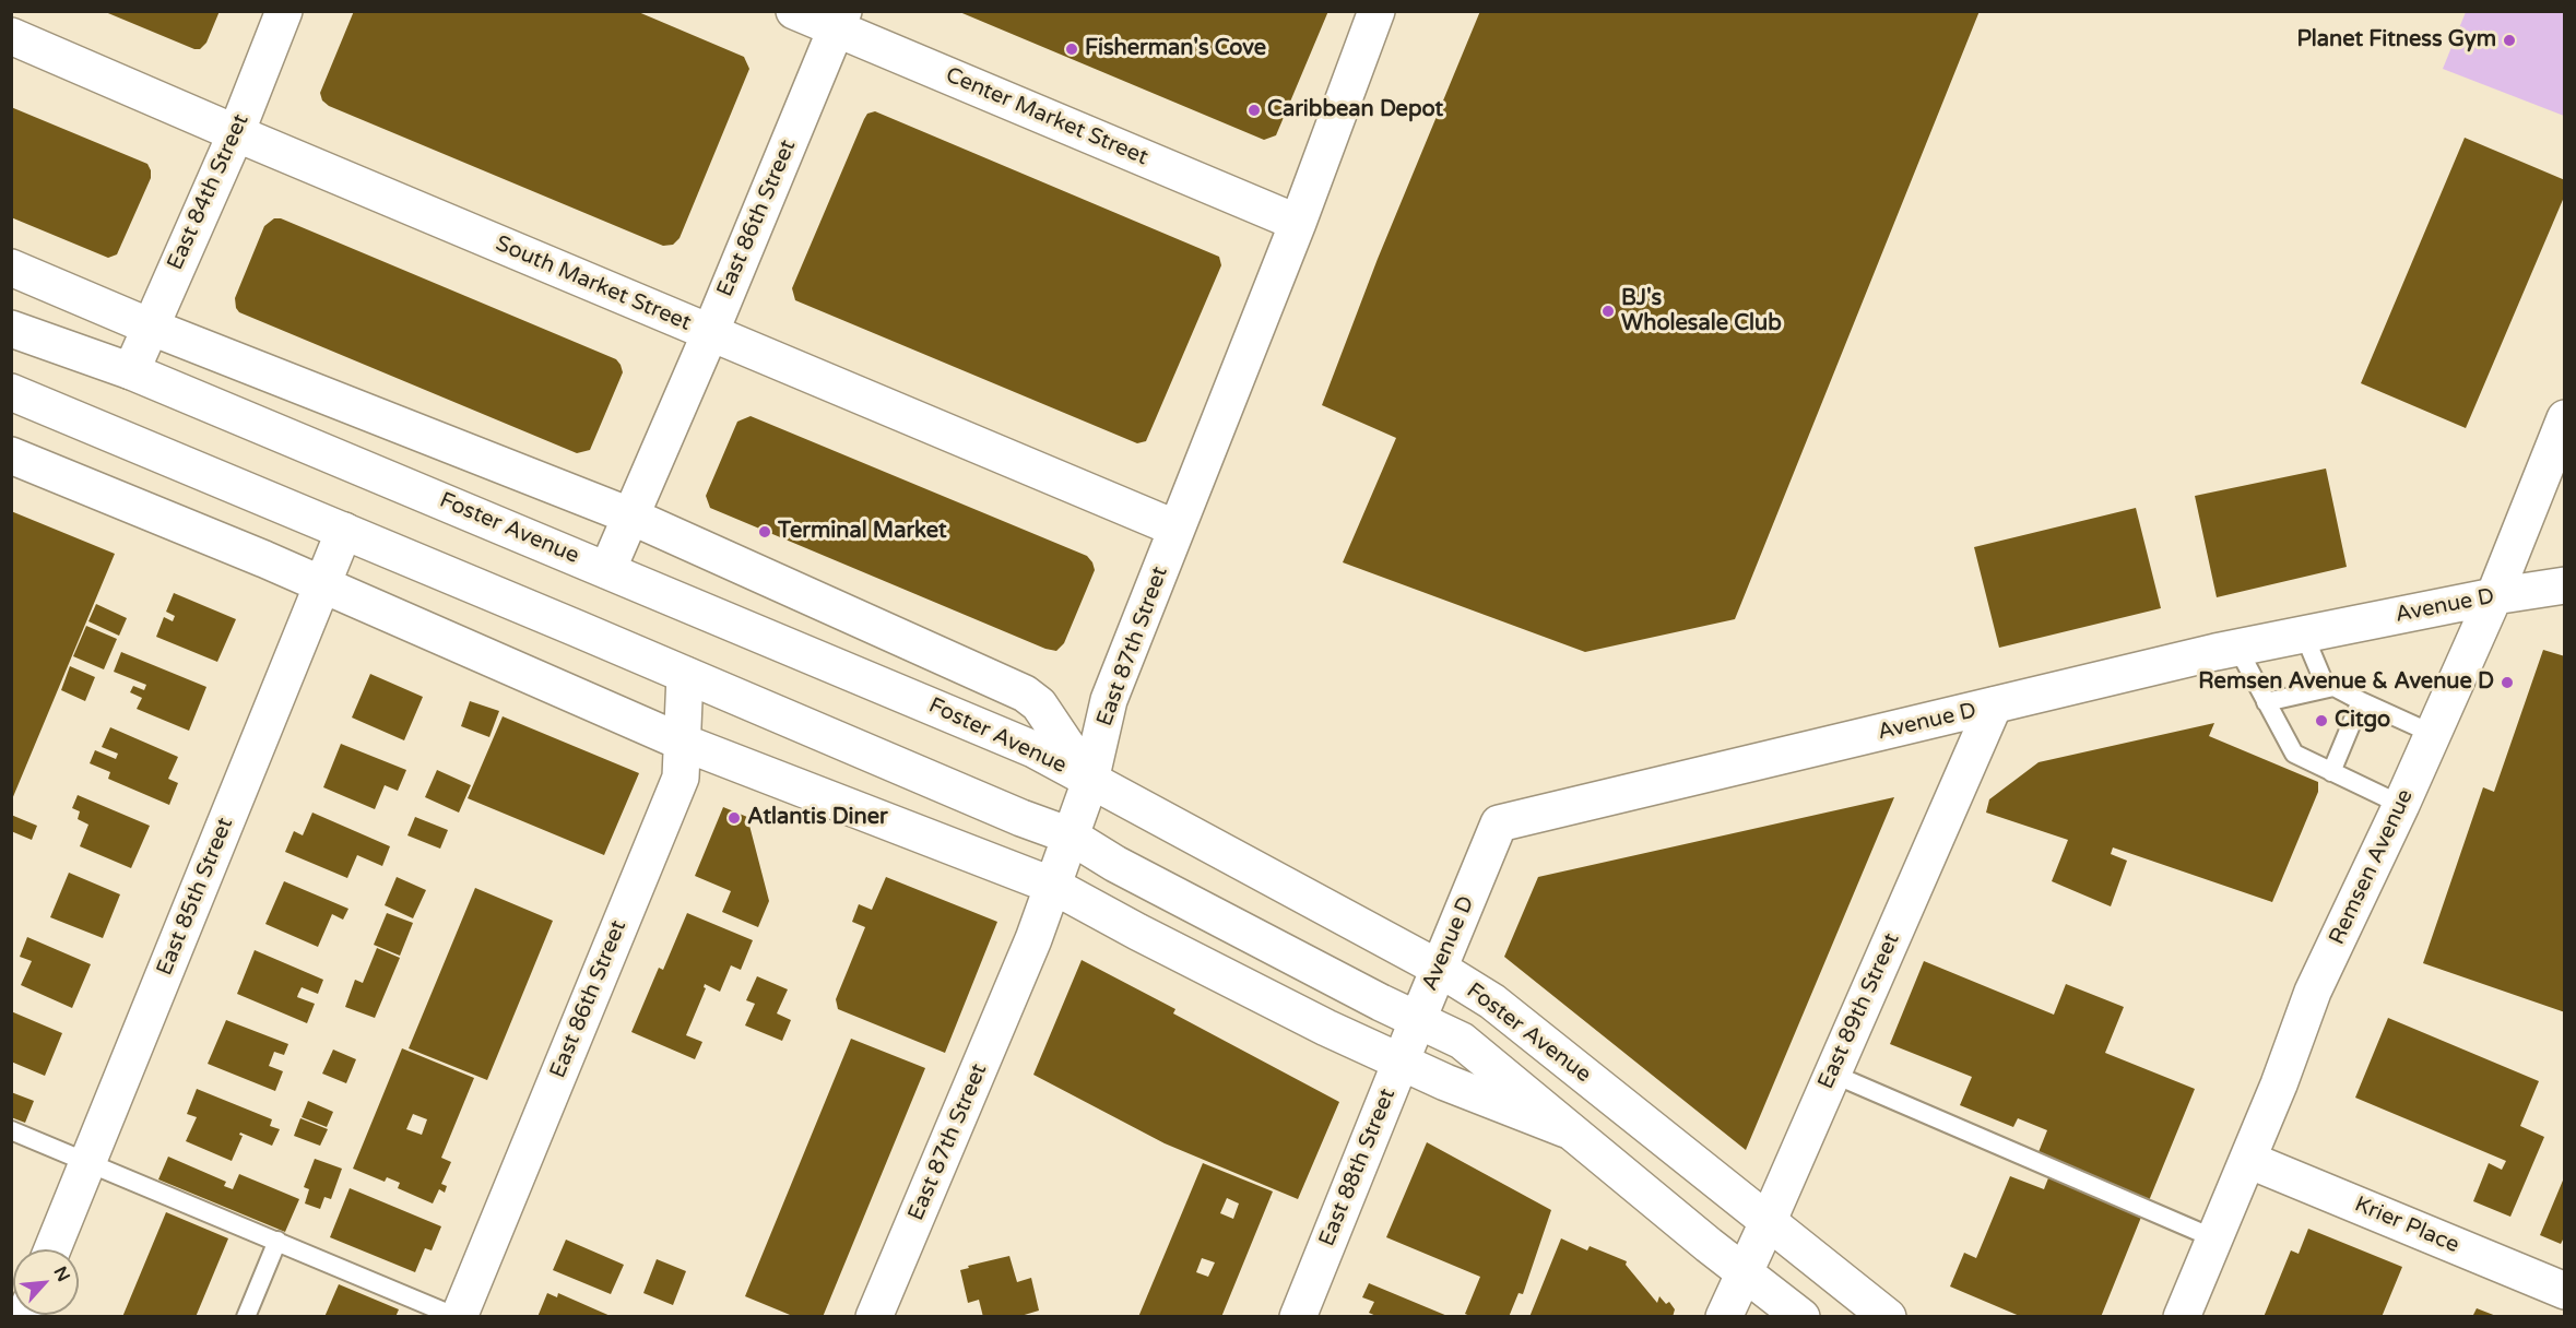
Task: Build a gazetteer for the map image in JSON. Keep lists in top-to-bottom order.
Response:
{
  "streets": {
    "street": [
      "Center Market Street",
      "East 84th Street",
      "East 86th Street",
      "South Market Street",
      "Foster Avenue",
      "Avenue D",
      "East 87th Street",
      "Remsen Avenue",
      "East 85th Street",
      "East 89th Street",
      "East 88th Street",
      "Krier Place"
    ]
  },
  "crossings": [
    ["Center Market Street", "East 86th Street"],
    ["Center Market Street", "East 87th Street"],
    ["East 84th Street", "South Market Street"],
    ["East 84th Street", "Foster Avenue"],
    ["East 86th Street", "South Market Street"],
    ["East 86th Street", "Foster Avenue"],
    ["South Market Street", "East 87th Street"],
    ["Foster Avenue", "Avenue D"],
    ["Foster Avenue", "East 87th Street"],
    ["Foster Avenue", "East 89th Street"],
    ["Avenue D", "Remsen Avenue"],
    ["Avenue D", "East 89th Street"],
    ["Avenue D", "East 88th Street"],
    ["Remsen Avenue", "Krier Place"]
  ],
  "places": [
    "Planet Fitness Gym",
    "Fisherman's Cove",
    "Caribbean Depot",
    "BJ's Wholesale Club",
    "Terminal Market",
    "Remsen Avenue & Avenue D",
    "Citgo",
    "Atlantis Diner"
  ],
  "north": "top right"
}
